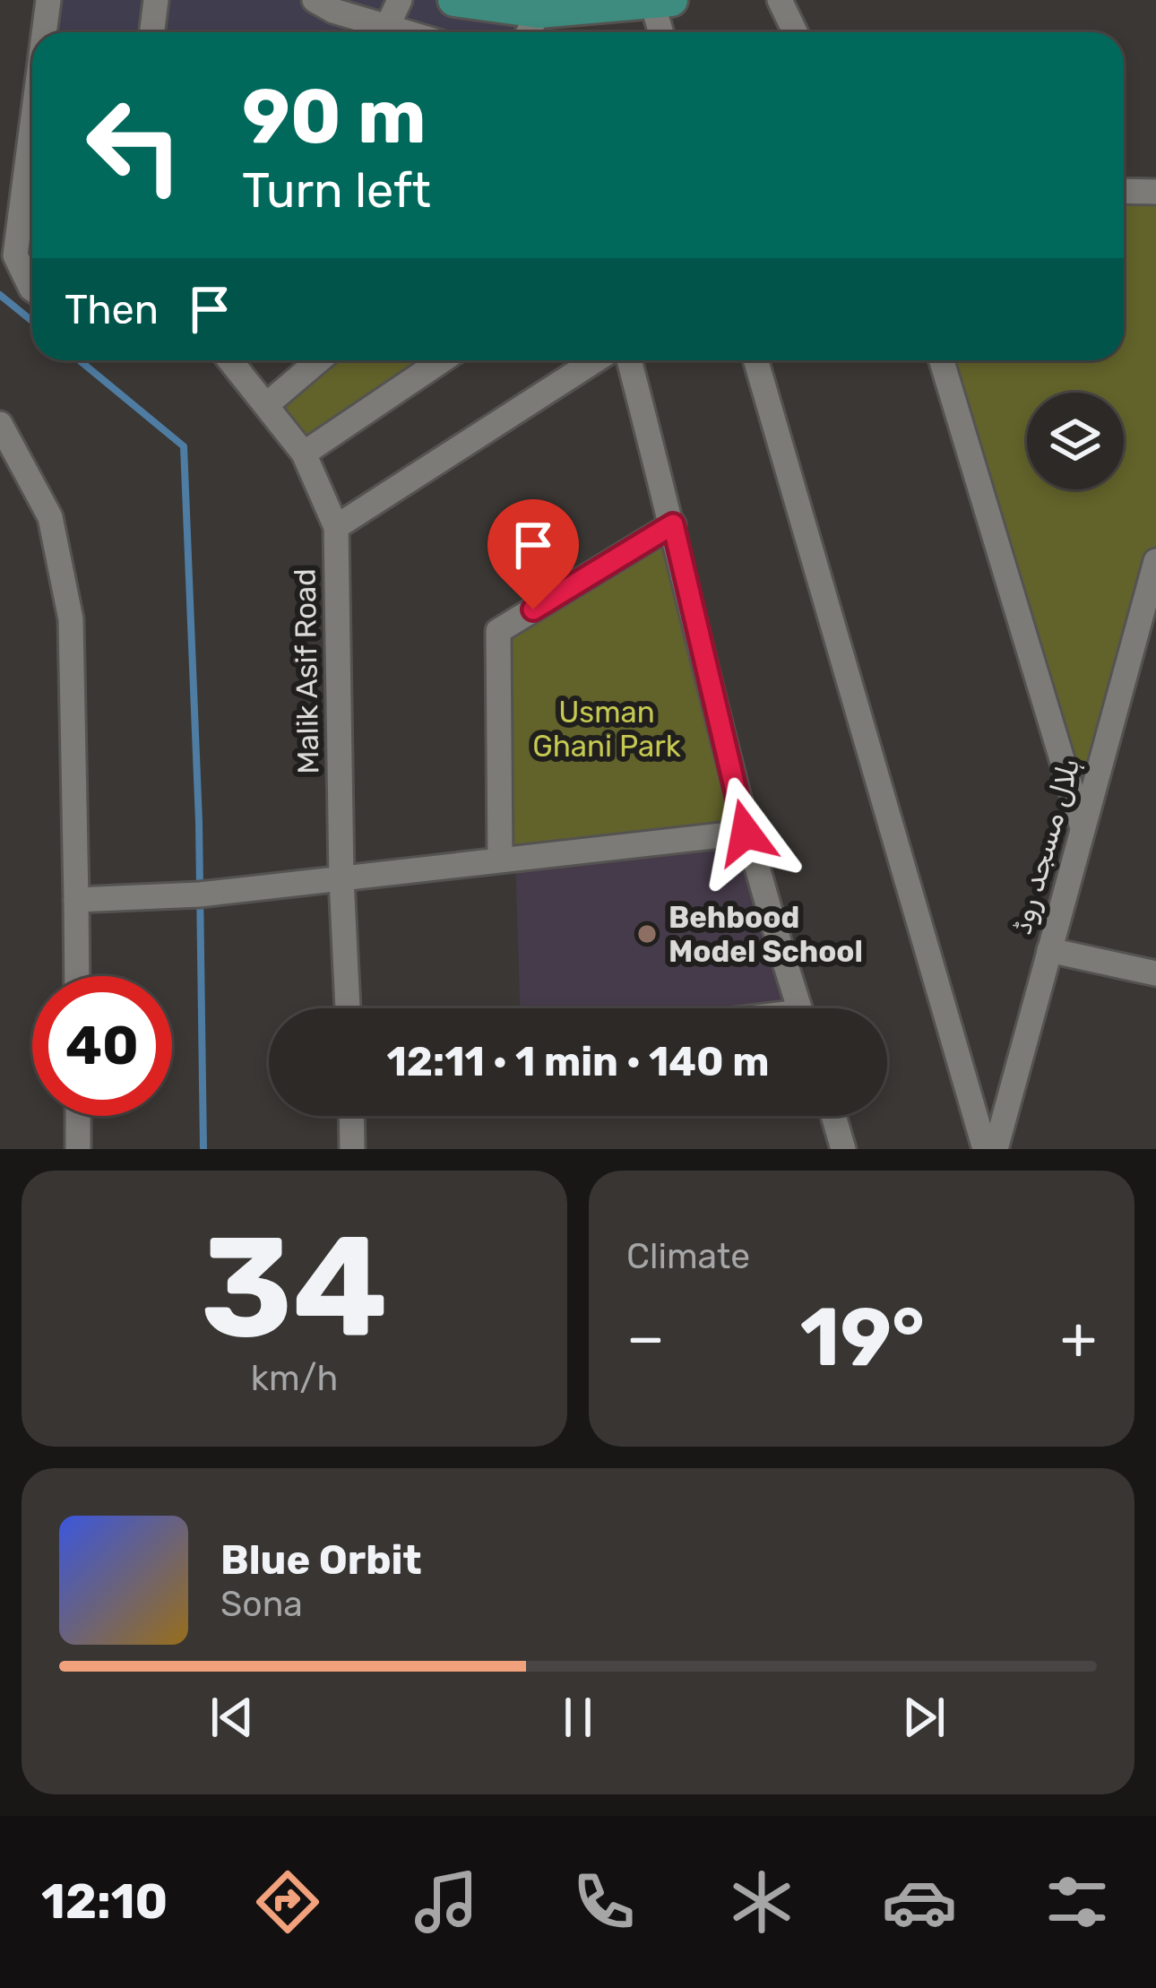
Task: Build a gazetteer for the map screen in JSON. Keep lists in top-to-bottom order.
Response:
{
  "streets": {
    "street": ["Malik Asif Road", "ہلال مسجد روڈ"]
  },
  "parks": ["Usman Ghani Park"],
  "places": ["Behbood Model School"],
  "page": {
    "turn": ["90 m", "Turn left"],
    "then": "Then",
    "limit": "40",
    "trip": "12:11 · 1 min · 140 m",
    "tile": [
      ["34", "km/h"],
      "Climate"
    ],
    "heat": ["−", "19°", "+"],
    "song": ["Blue Orbit", "Sona"],
    "tabs": "12:10"
  }
}
